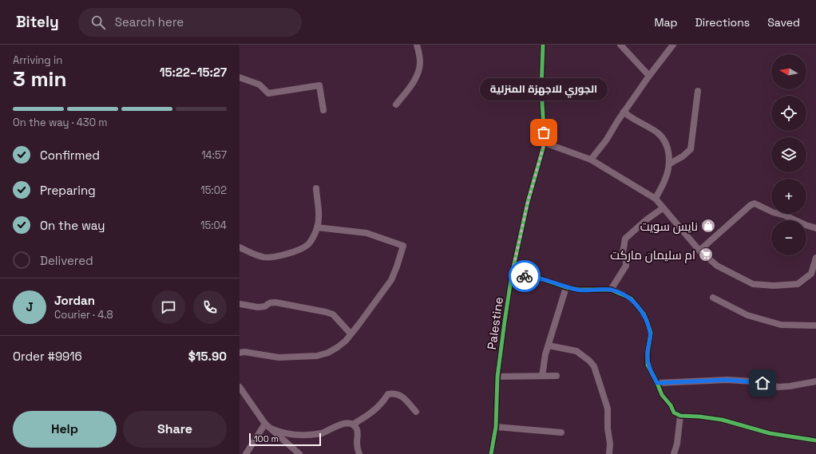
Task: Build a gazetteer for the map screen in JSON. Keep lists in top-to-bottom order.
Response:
{
  "streets": {
    "street": ["Palestine"]
  },
  "places": {
    "other": ["الجوري للاجهزة المنزلية"],
    "shop": ["نايس سويت"],
    "supermarket": ["ام سليمان ماركت"]
  },
  "scale_bar": "100 m",
  "north": "left",
  "page": {
    "header": "Bitely",
    "search": "Search here",
    "nav": ["Map", "Directions", "Saved"],
    "heading": ["3 min", "Arriving in", "15:22–15:27"],
    "panel": [
      "Jordan",
      "Courier · 4.8",
      "Order #9916",
      "$15.90"
    ],
    "map_buttons": ["+", "−"],
    "bubble": "الجوري للاجهزة المنزلية",
    "bar": "On the way · 430 m",
    "list": [
      ["Confirmed", "14:57"],
      ["Preparing", "15:02"],
      ["On the way", "15:04"],
      "Delivered"
    ],
    "round": "J",
    "buttons": ["Help", "Share"],
    "scale": "100 m"
  }
}
